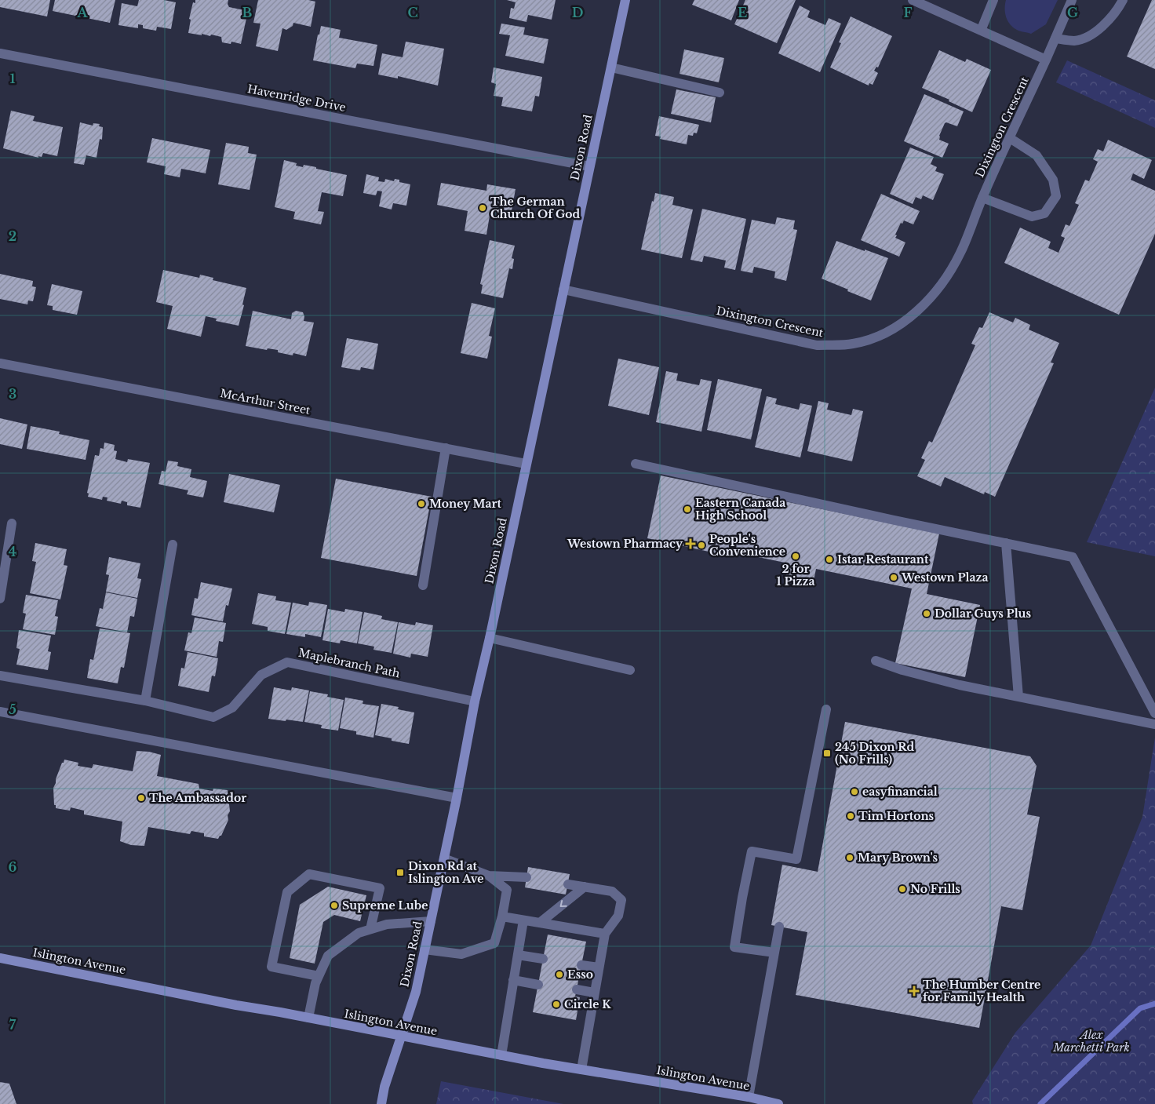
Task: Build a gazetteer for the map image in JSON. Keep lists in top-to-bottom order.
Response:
{
  "streets": {
    "main road": ["Dixon Road", "Islington Avenue"],
    "street": [
      "Havenridge Drive",
      "Dixington Crescent",
      "McArthur Street",
      "Maplebranch Path"
    ]
  },
  "crossings": [
    ["Havenridge Drive", "Dixon Road"],
    ["Dixington Crescent", "Dixon Road"],
    ["Dixon Road", "McArthur Street"],
    ["Dixon Road", "Maplebranch Path"],
    ["Dixon Road", "Islington Avenue"]
  ],
  "parks": ["Alex Marchetti Park"],
  "places": {
    "other": [
      "The German Church Of God",
      "Money Mart",
      "Eastern Canada High School",
      "People's Convenience",
      "2 for 1 Pizza",
      "Istar Restaurant",
      "Westown Plaza",
      "Dollar Guys Plus",
      "easyfinancial",
      "The Ambassador",
      "Tim Hortons",
      "Mary Brown's",
      "No Frills",
      "Supreme Lube",
      "Esso",
      "Circle K"
    ],
    "health": ["Westown Pharmacy", "The Humber Centre for Family Health"],
    "transit": ["245 Dixon Rd (No Frills)", "Dixon Rd at Islington Ave"]
  },
  "grid": {
    "columns": [
      "A",
      "B",
      "C",
      "D",
      "E",
      "F",
      "G"
    ],
    "rows": [
      "1",
      "2",
      "3",
      "4",
      "5",
      "6",
      "7"
    ]
  }
}
